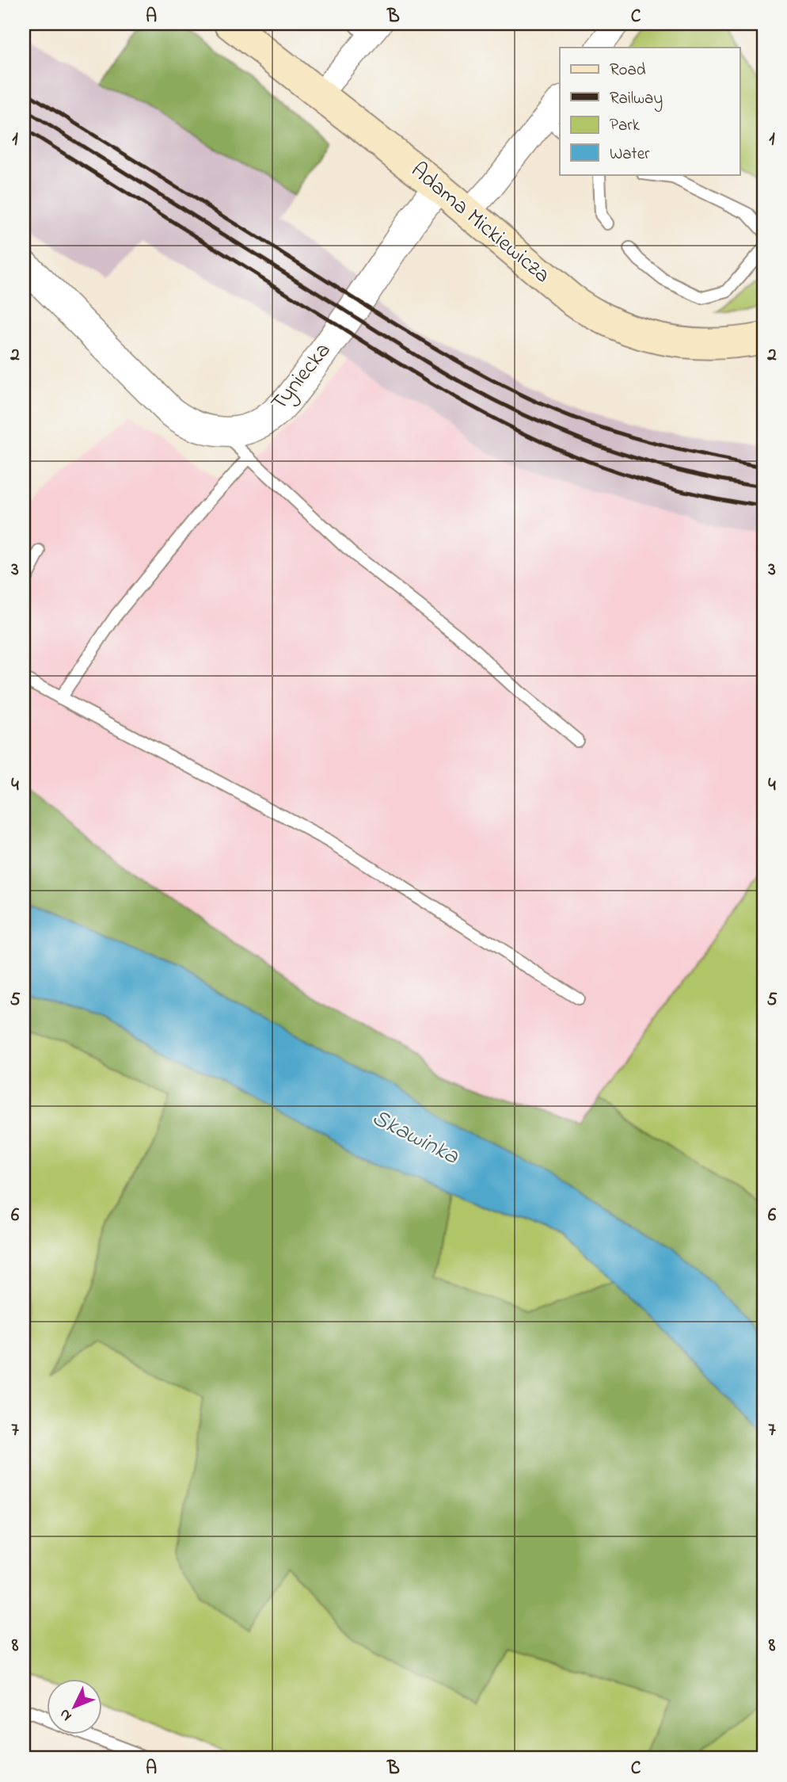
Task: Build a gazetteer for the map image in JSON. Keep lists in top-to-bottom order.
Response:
{
  "streets": {
    "main road": ["Adama Mickiewicza"],
    "street": ["Tyniecka"]
  },
  "crossings": [
    ["Adama Mickiewicza", "Tyniecka"]
  ],
  "water": ["Skawinka"],
  "legend": [
    "Road",
    "Railway",
    "Park",
    "Water"
  ],
  "north": "bottom left",
  "grid": {
    "columns": ["A", "B", "C"],
    "rows": [
      "1",
      "2",
      "3",
      "4",
      "5",
      "6",
      "7",
      "8"
    ]
  }
}
